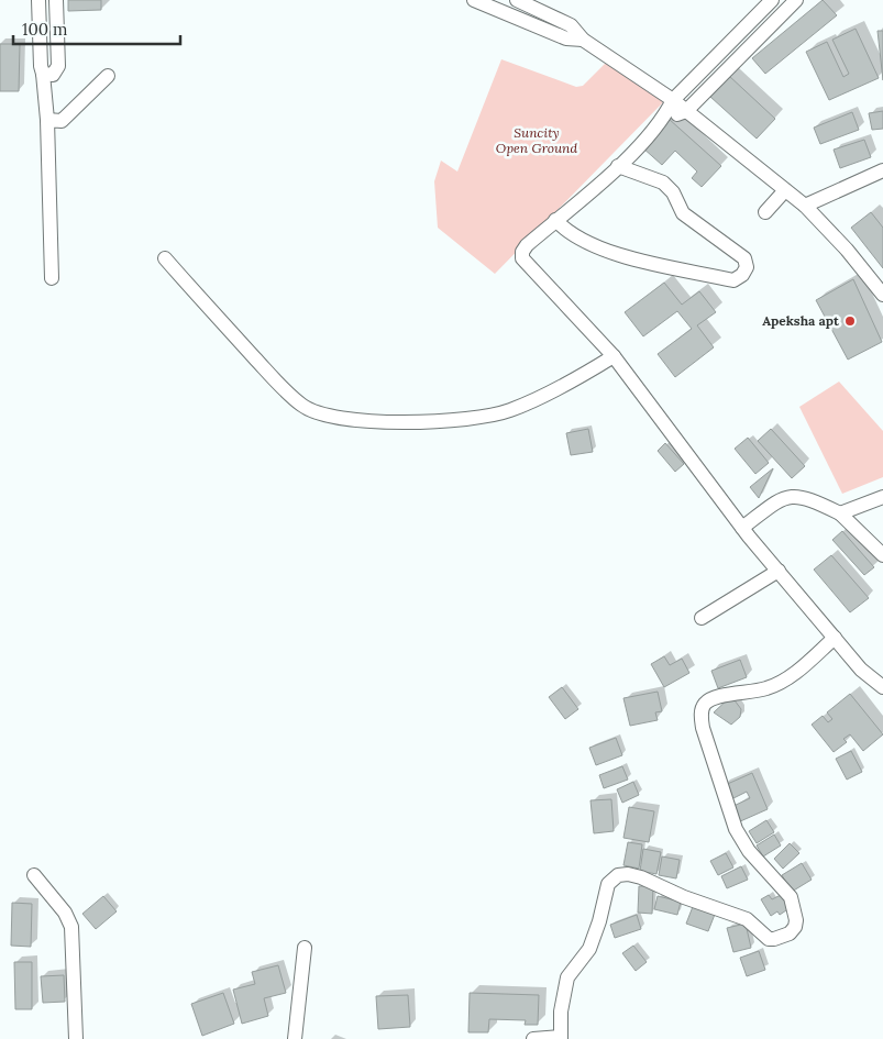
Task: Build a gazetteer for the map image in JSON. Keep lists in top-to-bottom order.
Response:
{
  "parks": ["Suncity Open Ground"],
  "places": ["Apeksha apt"],
  "scale_bar": "100 m"
}
